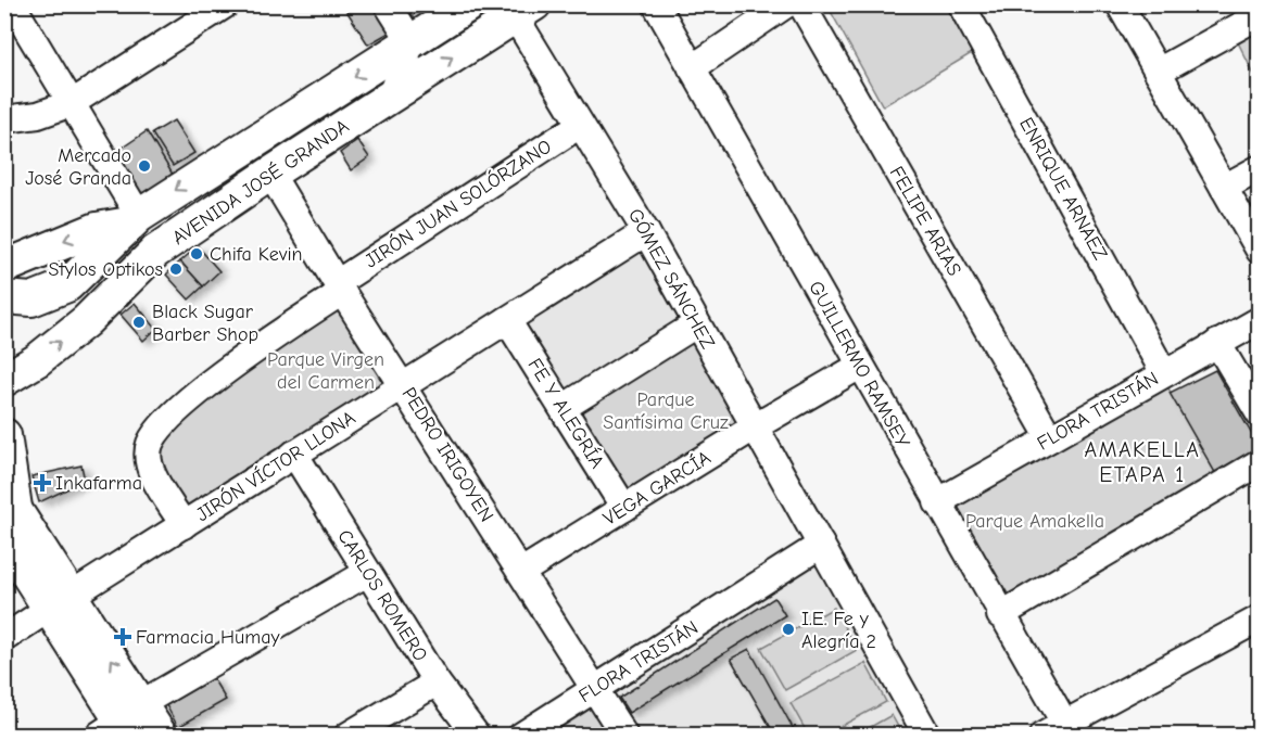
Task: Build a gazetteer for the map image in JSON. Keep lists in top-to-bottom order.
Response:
{
  "streets": {
    "main road": ["AVENIDA JOSÉ GRANDA"],
    "street": [
      "ENRIQUE ARNAEZ",
      "JIRÓN JUAN SOLÓRZANO",
      "FELIPE ARIAS",
      "GÓMEZ SÁNCHEZ",
      "GUILLERMO RAMSEY",
      "FLORA TRISTÁN",
      "FE Y ALEGRÍA",
      "PEDRO IRIGOYEN",
      "JIRÓN VÍCTOR LLONA",
      "VEGA GARCÍA",
      "CARLOS ROMERO"
    ]
  },
  "crossings": [
    ["AVENIDA JOSÉ GRANDA", "GÓMEZ SÁNCHEZ"],
    ["AVENIDA JOSÉ GRANDA", "PEDRO IRIGOYEN"],
    ["ENRIQUE ARNAEZ", "FLORA TRISTÁN"],
    ["JIRÓN JUAN SOLÓRZANO", "GÓMEZ SÁNCHEZ"],
    ["JIRÓN JUAN SOLÓRZANO", "PEDRO IRIGOYEN"],
    ["JIRÓN JUAN SOLÓRZANO", "JIRÓN VÍCTOR LLONA"],
    ["FELIPE ARIAS", "FLORA TRISTÁN"],
    ["GÓMEZ SÁNCHEZ", "FLORA TRISTÁN"],
    ["GÓMEZ SÁNCHEZ", "JIRÓN VÍCTOR LLONA"],
    ["GÓMEZ SÁNCHEZ", "VEGA GARCÍA"],
    ["GUILLERMO RAMSEY", "FLORA TRISTÁN"],
    ["GUILLERMO RAMSEY", "VEGA GARCÍA"],
    ["FLORA TRISTÁN", "PEDRO IRIGOYEN"],
    ["FE Y ALEGRÍA", "JIRÓN VÍCTOR LLONA"],
    ["FE Y ALEGRÍA", "VEGA GARCÍA"],
    ["PEDRO IRIGOYEN", "JIRÓN VÍCTOR LLONA"],
    ["PEDRO IRIGOYEN", "VEGA GARCÍA"],
    ["JIRÓN VÍCTOR LLONA", "CARLOS ROMERO"]
  ],
  "districts": ["AMAKELLA ETAPA 1"],
  "parks": ["Parque Virgen del Carmen", "Parque Santísima Cruz", "Parque Amakella"],
  "places": {
    "other": [
      "Mercado José Granda",
      "Chifa Kevin",
      "Stylos Optikos",
      "Black Sugar Barber Shop",
      "I.E. Fe y Alegría 2"
    ],
    "health": ["Inkafarma", "Farmacia Humay"]
  }
}
